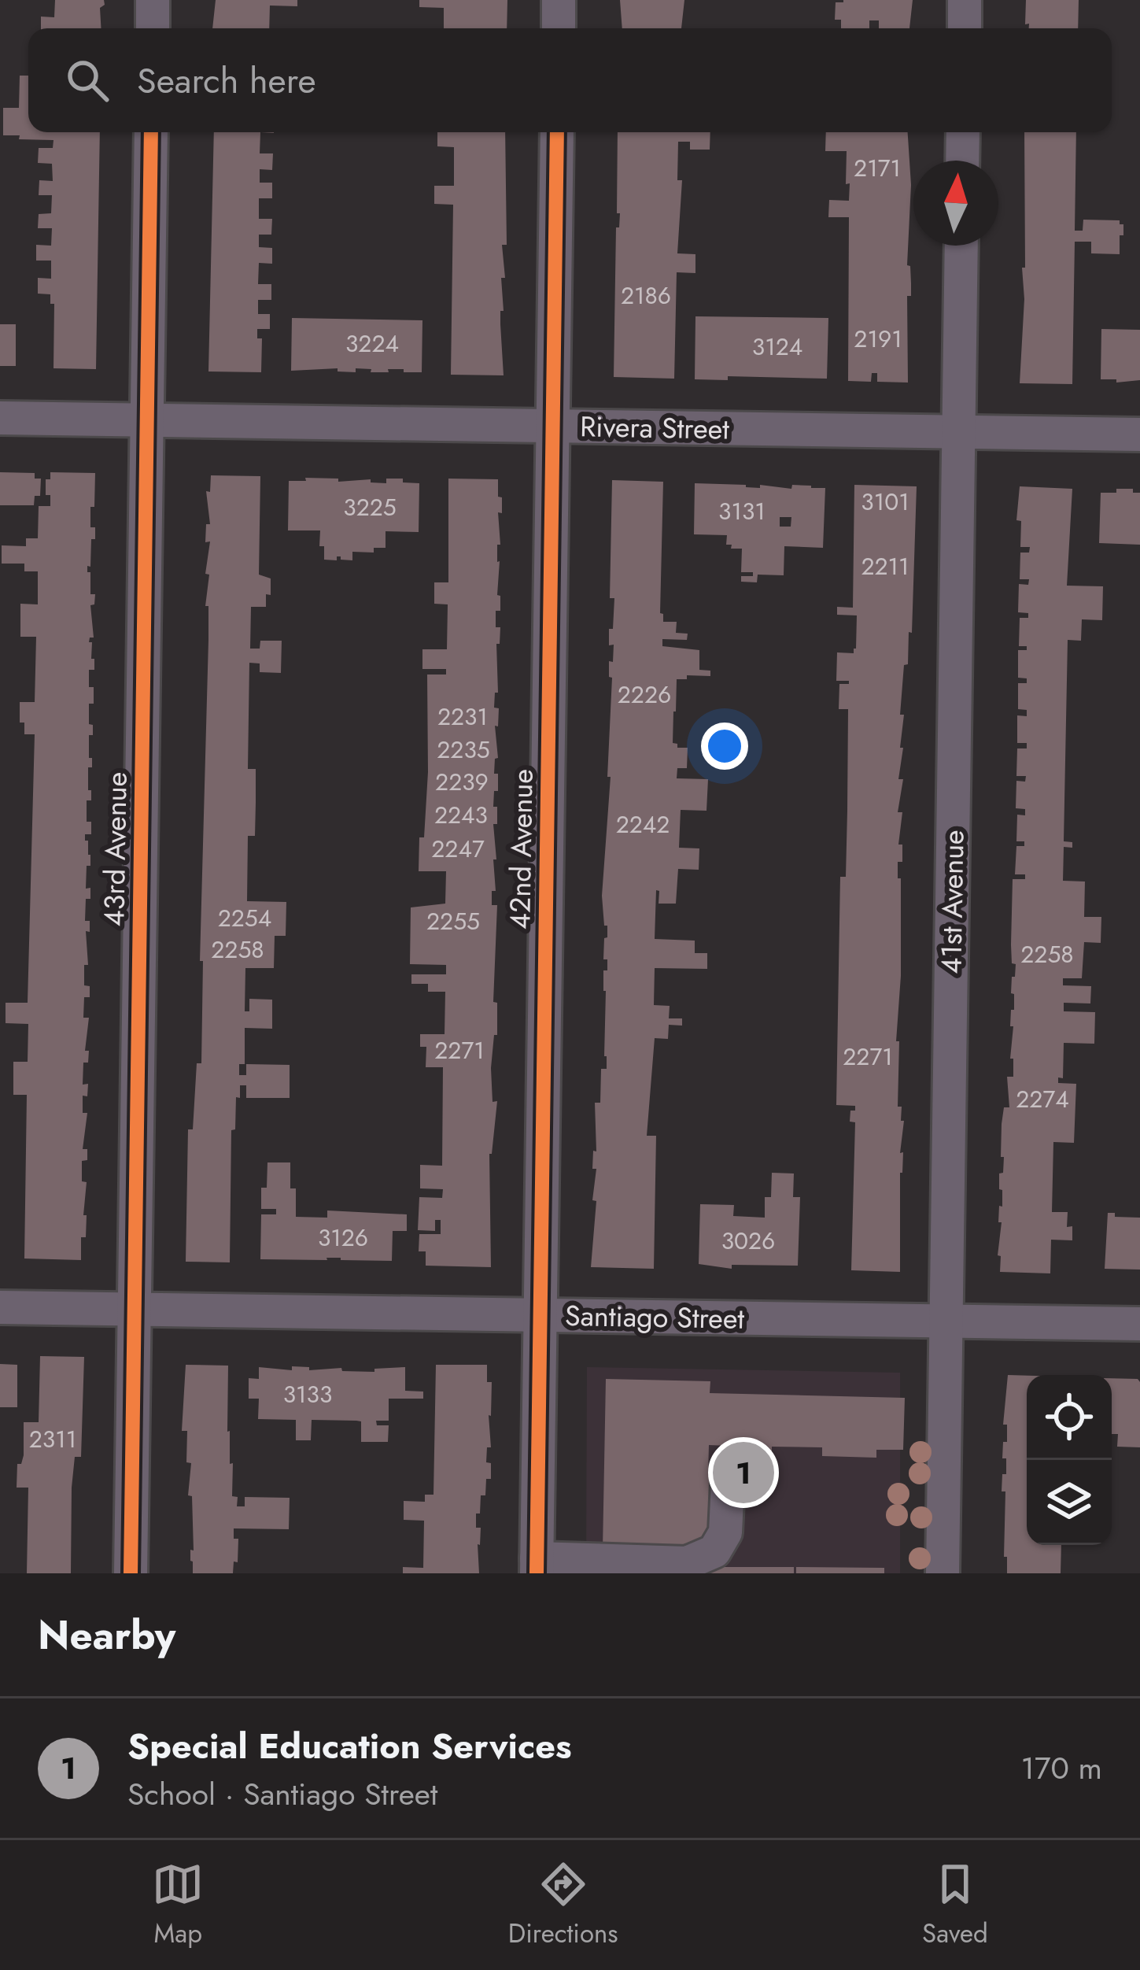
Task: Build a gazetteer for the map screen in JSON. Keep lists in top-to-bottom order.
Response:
{
  "streets": {
    "street": [
      "Rivera Street",
      "43rd Avenue",
      "42nd Avenue",
      "41st Avenue",
      "Santiago Street"
    ]
  },
  "crossings": [
    ["Rivera Street", "43rd Avenue"],
    ["Rivera Street", "42nd Avenue"],
    ["Rivera Street", "41st Avenue"],
    ["43rd Avenue", "Santiago Street"],
    ["42nd Avenue", "Santiago Street"],
    ["41st Avenue", "Santiago Street"]
  ],
  "house_numbers": [
    "2171",
    "2186",
    "2191",
    "3224",
    "3124",
    "3101",
    "3225",
    "3131",
    "2211",
    "2226",
    "2231",
    "2235",
    "2239",
    "2243",
    "2242",
    "2247",
    "2254",
    "2255",
    "2258",
    "2258",
    "2271",
    "2271",
    "2274",
    "3126",
    "3026",
    "3133",
    "2311"
  ],
  "north": "top",
  "page": {
    "search": "Search here",
    "pins": "1",
    "heading": "Nearby",
    "list": [
      {
        "mark": "1",
        "name": "Special Education Services",
        "note": "School · Santiago Street",
        "value": "170 m"
      }
    ],
    "nav": ["Map", "Directions", "Saved"]
  }
}
